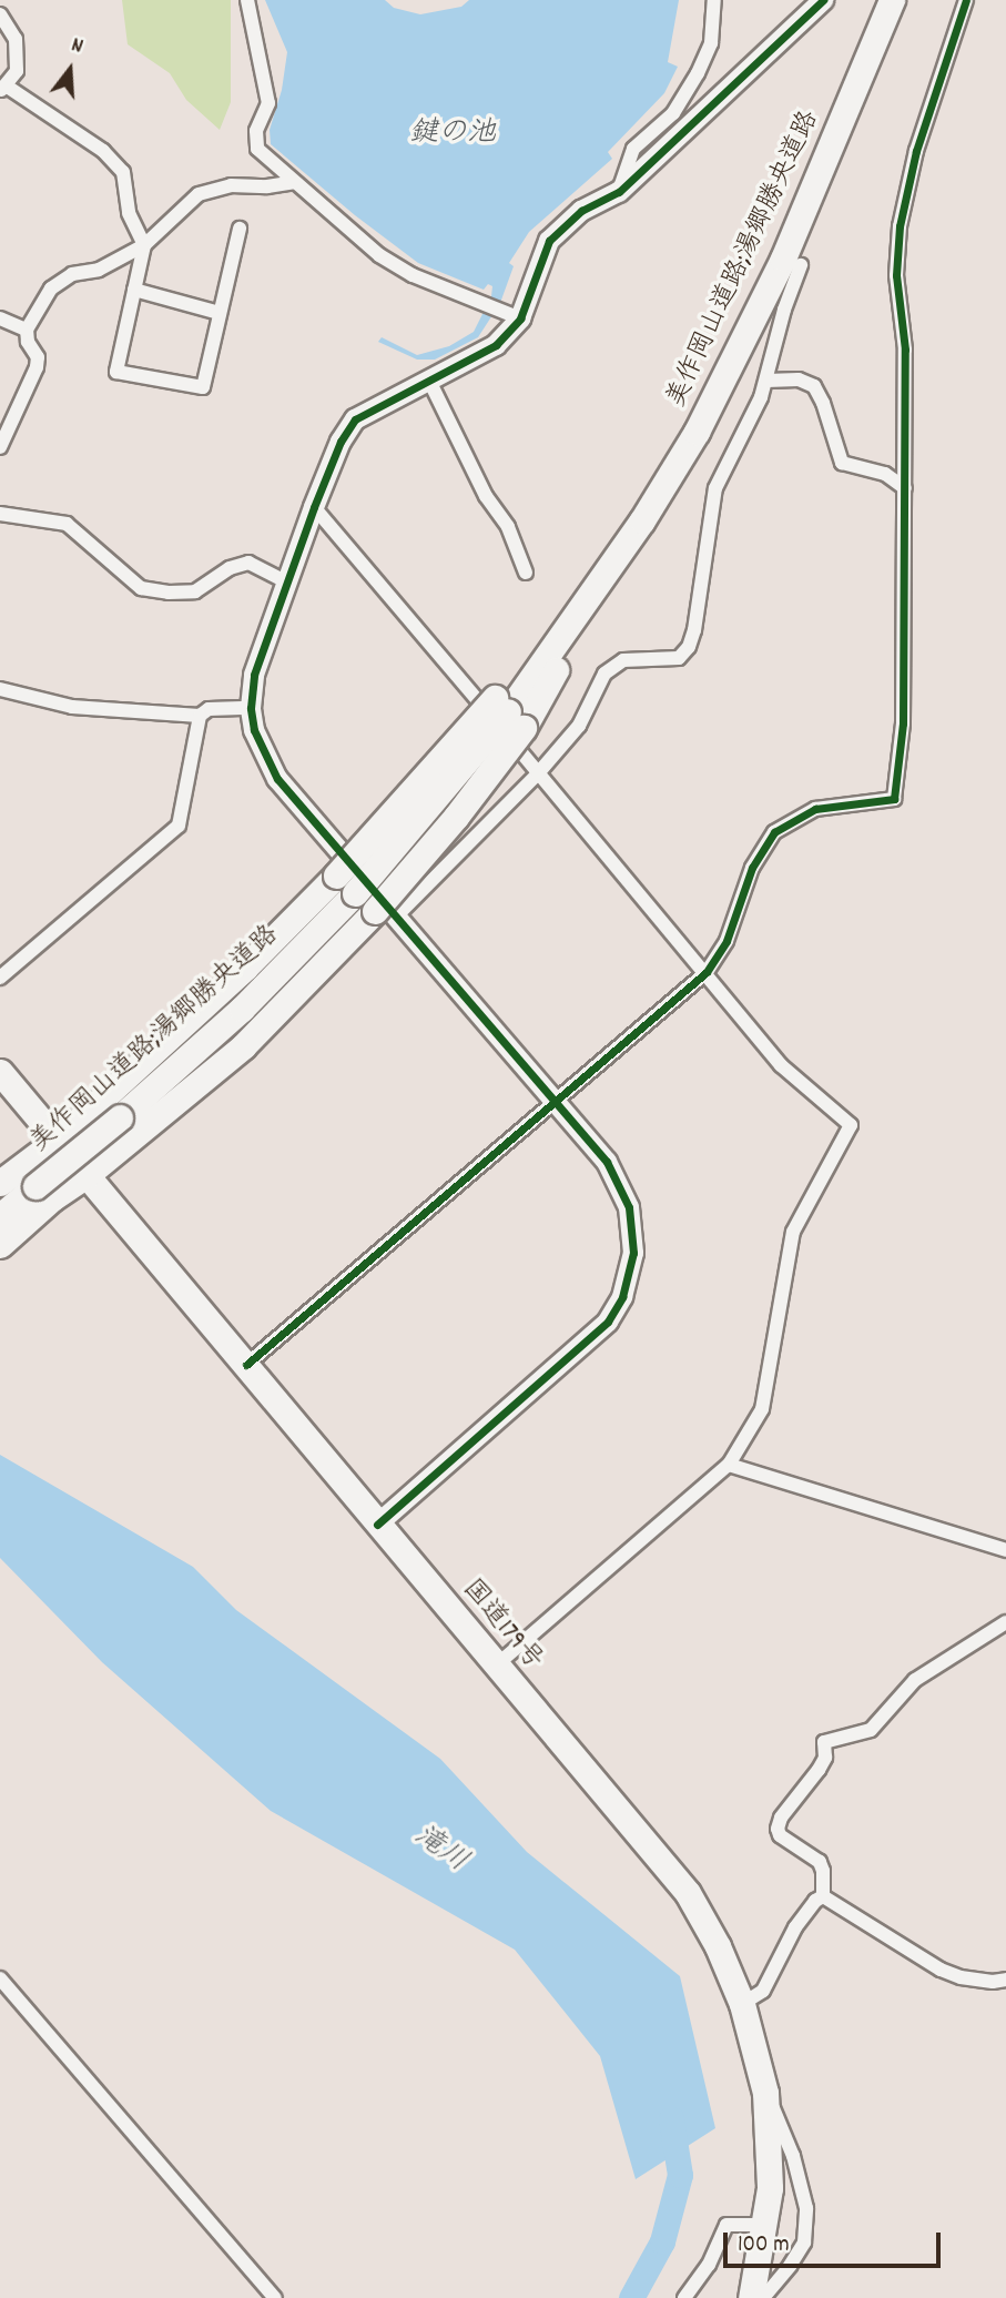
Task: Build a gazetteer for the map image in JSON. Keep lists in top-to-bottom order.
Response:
{
  "streets": {
    "highway": ["美作岡山道路;湯郷勝央道路", "国道179号"]
  },
  "water": ["鍵の池", "滝川"],
  "scale_bar": "100 m",
  "north": "top"
}
